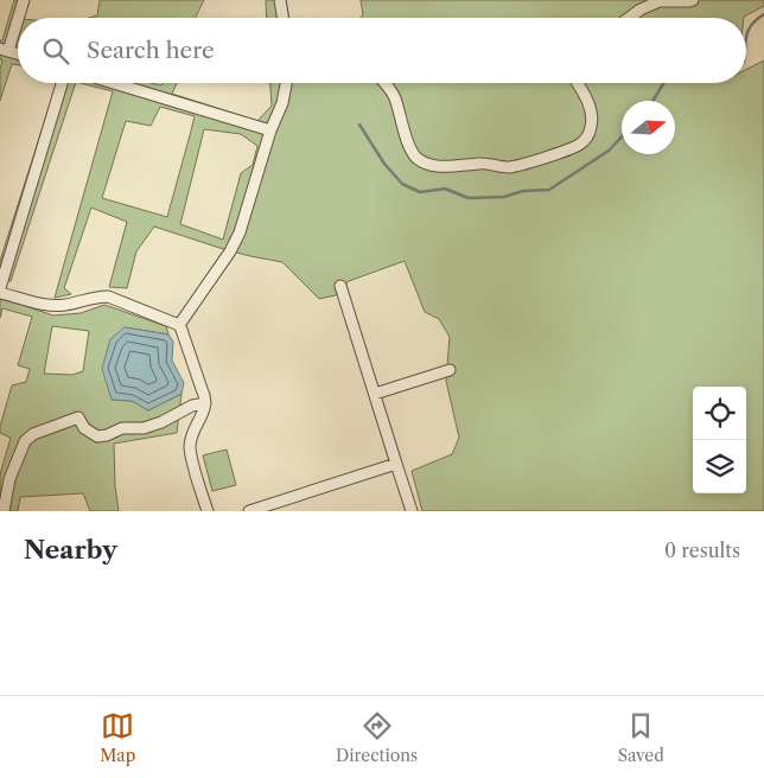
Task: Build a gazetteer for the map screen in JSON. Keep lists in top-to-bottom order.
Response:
{
  "north": "right",
  "page": {
    "search": "Search here",
    "heading": ["Nearby", "0 results"],
    "nav": ["Map", "Directions", "Saved"]
  }
}
